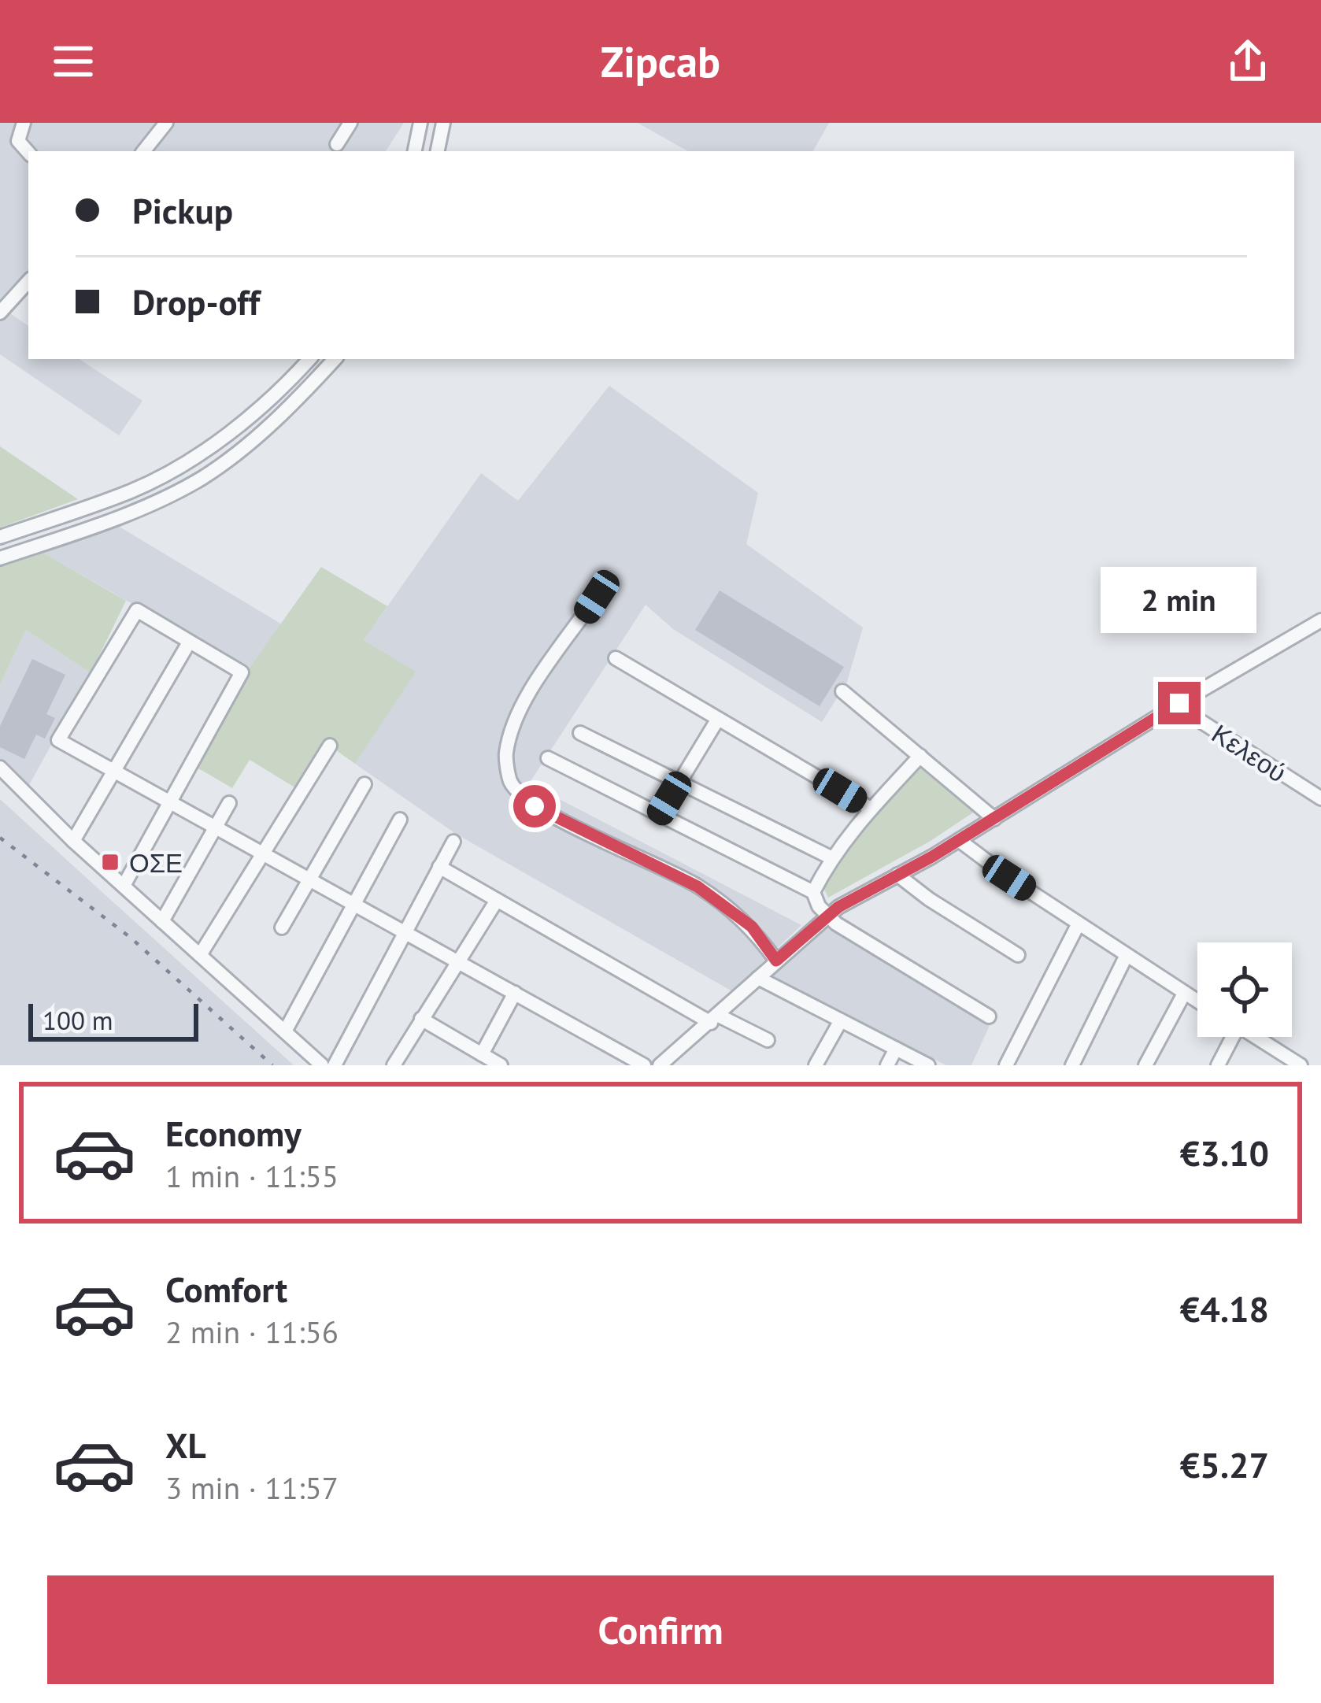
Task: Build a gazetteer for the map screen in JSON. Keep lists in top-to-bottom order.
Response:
{
  "streets": {
    "street": ["Κελεού"]
  },
  "places": {
    "transit": ["ΟΣΕ"]
  },
  "scale_bar": "100 m",
  "page": {
    "header": "Zipcab",
    "banner": ["Pickup", "Drop-off"],
    "bubble": "2 min",
    "scale": "100 m",
    "list": [
      {
        "name": "Economy",
        "note": "1 min · 11:55",
        "value": "€3.10"
      },
      {
        "name": "Comfort",
        "note": "2 min · 11:56",
        "value": "€4.18"
      },
      {
        "name": "XL",
        "note": "3 min · 11:57",
        "value": "€5.27"
      }
    ],
    "buttons": "Confirm"
  }
}
